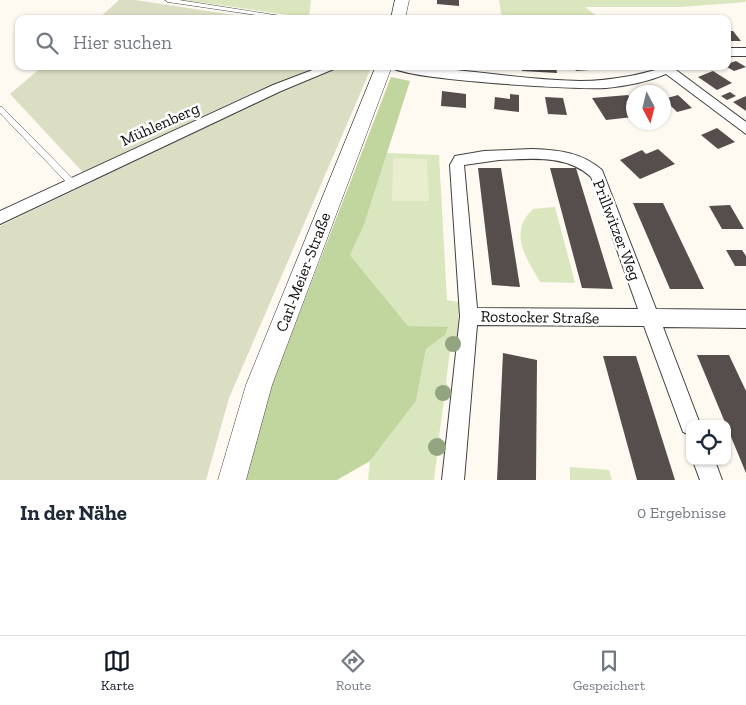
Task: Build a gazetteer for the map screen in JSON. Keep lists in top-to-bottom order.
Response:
{
  "streets": {
    "street": [
      "Mühlenberg",
      "Prillwitzer Weg",
      "Carl-Meier-Straße",
      "Rostocker Straße"
    ]
  },
  "crossings": [
    ["Prillwitzer Weg", "Rostocker Straße"]
  ],
  "north": "bottom",
  "page": {
    "search": "Hier suchen",
    "heading": ["In der Nähe", "0 Ergebnisse"],
    "nav": ["Karte", "Route", "Gespeichert"]
  }
}
